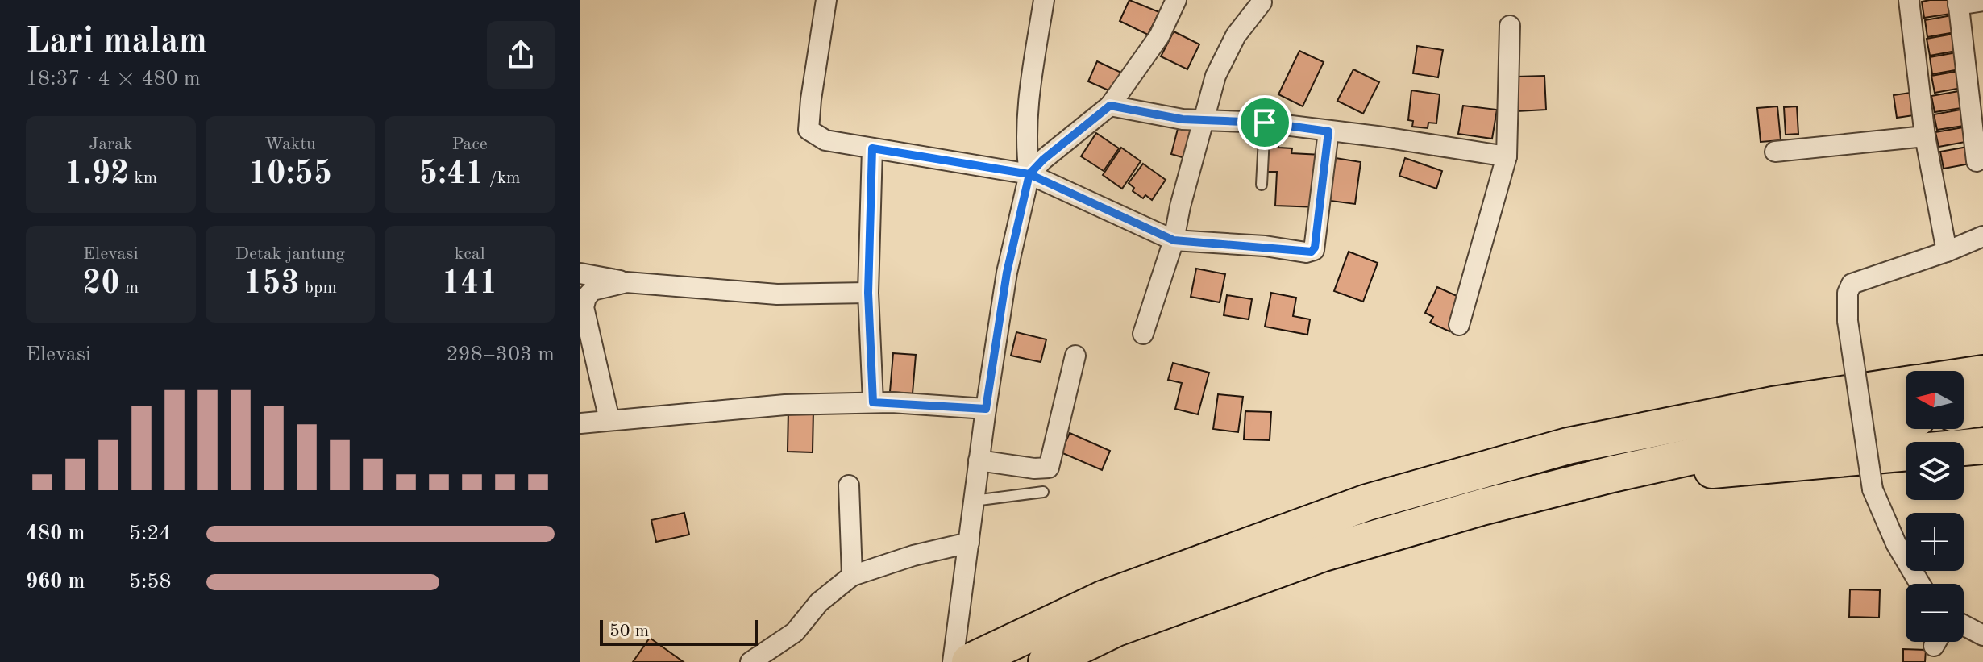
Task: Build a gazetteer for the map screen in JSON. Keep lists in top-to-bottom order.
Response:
{
  "scale_bar": "50 m",
  "north": "left",
  "page": {
    "heading": ["Lari malam", "18:37 · 4 × 480 m"],
    "stats": [
      ["Jarak", "1.92 km"],
      ["Waktu", "10:55"],
      ["Pace", "5:41 /km"],
      ["Elevasi", "20 m"],
      ["Detak jantung", "153 bpm"],
      ["kcal", "141"]
    ],
    "chart": ["Elevasi", "298–303 m"],
    "map_buttons": ["+", "−"],
    "list": [
      {
        "name": "480 m",
        "note": "5:24"
      },
      {
        "name": "960 m",
        "note": "5:58"
      }
    ],
    "scale": "50 m"
  }
}
